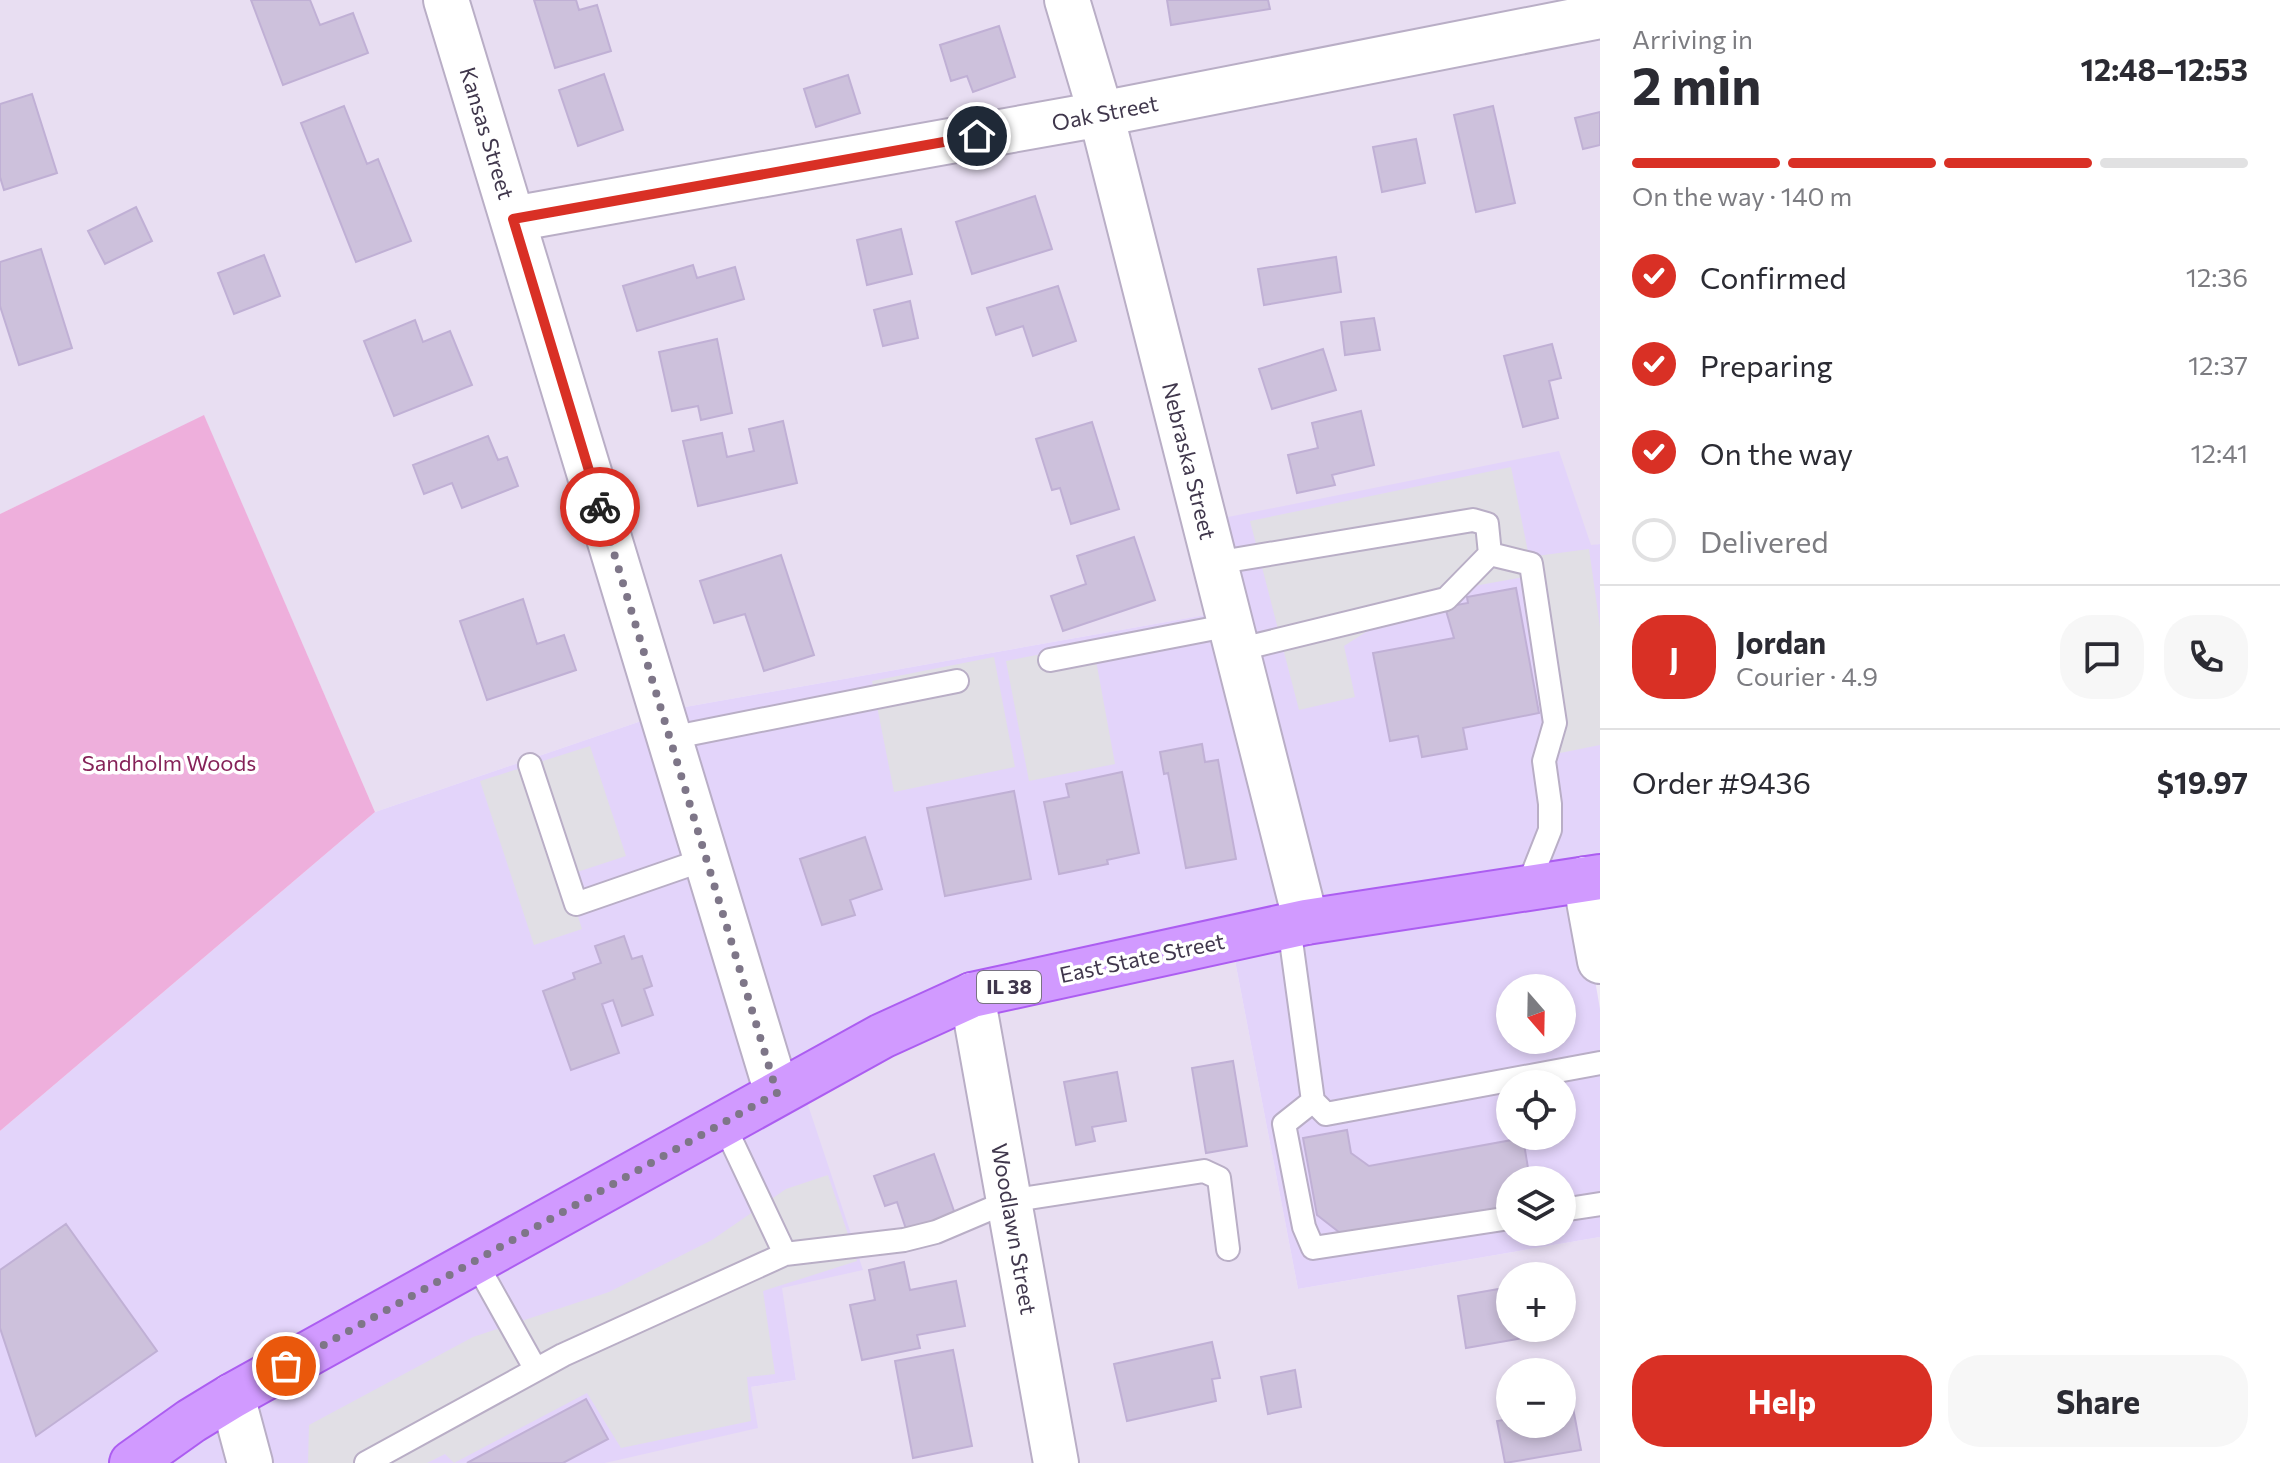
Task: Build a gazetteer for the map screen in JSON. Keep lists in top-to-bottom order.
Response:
{
  "streets": {
    "main road": ["East State Street", "IL 38"],
    "street": [
      "Oak Street",
      "Kansas Street",
      "Nebraska Street",
      "Woodlawn Street"
    ]
  },
  "crossings": [
    ["Oak Street", "Kansas Street"],
    ["Oak Street", "Nebraska Street"],
    ["Kansas Street", "East State Street"],
    ["Nebraska Street", "East State Street"],
    ["East State Street", "Woodlawn Street"]
  ],
  "parks": ["Sandholm Woods"],
  "north": "bottom",
  "page": {
    "heading": ["2 min", "Arriving in", "12:48–12:53"],
    "panel": [
      "Jordan",
      "Courier · 4.9",
      "Order #9436",
      "$19.97"
    ],
    "bar": "On the way · 140 m",
    "list": [
      ["Confirmed", "12:36"],
      ["Preparing", "12:37"],
      ["On the way", "12:41"],
      "Delivered"
    ],
    "round": "J",
    "map_buttons": ["+", "−"],
    "buttons": ["Help", "Share"]
  }
}
